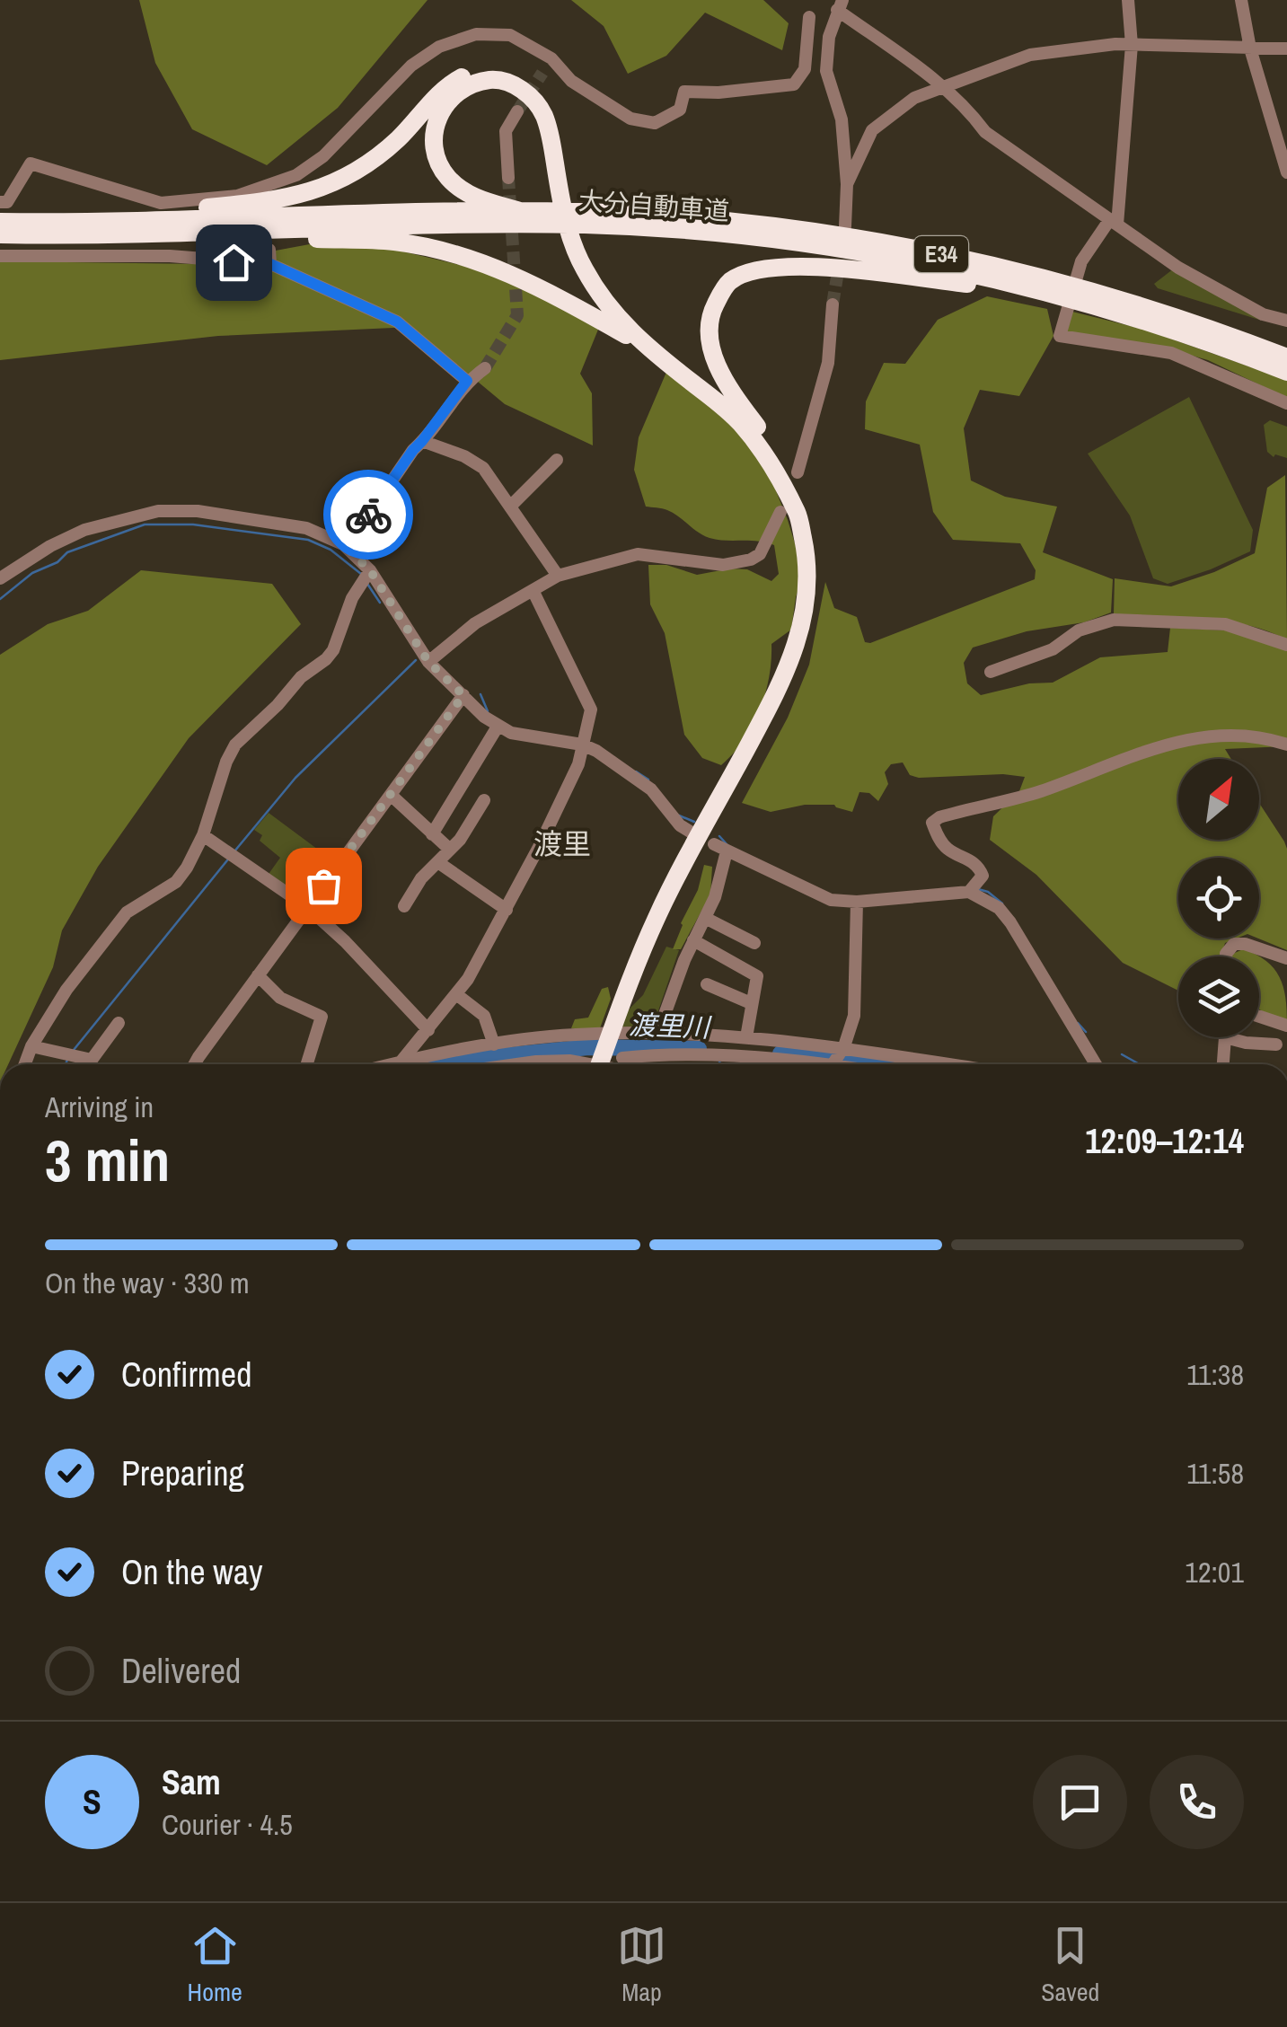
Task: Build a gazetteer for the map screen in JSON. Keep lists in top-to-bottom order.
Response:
{
  "streets": {
    "highway": ["大分自動車道", "E34"]
  },
  "districts": ["渡里"],
  "water": ["渡里川"],
  "north": "top right",
  "page": {
    "heading": ["3 min", "Arriving in", "12:09–12:14"],
    "panel": ["Sam", "Courier · 4.5"],
    "bar": "On the way · 330 m",
    "list": [
      ["Confirmed", "11:38"],
      ["Preparing", "11:58"],
      ["On the way", "12:01"],
      "Delivered"
    ],
    "round": "S",
    "tabs": ["Home", "Map", "Saved"]
  }
}
